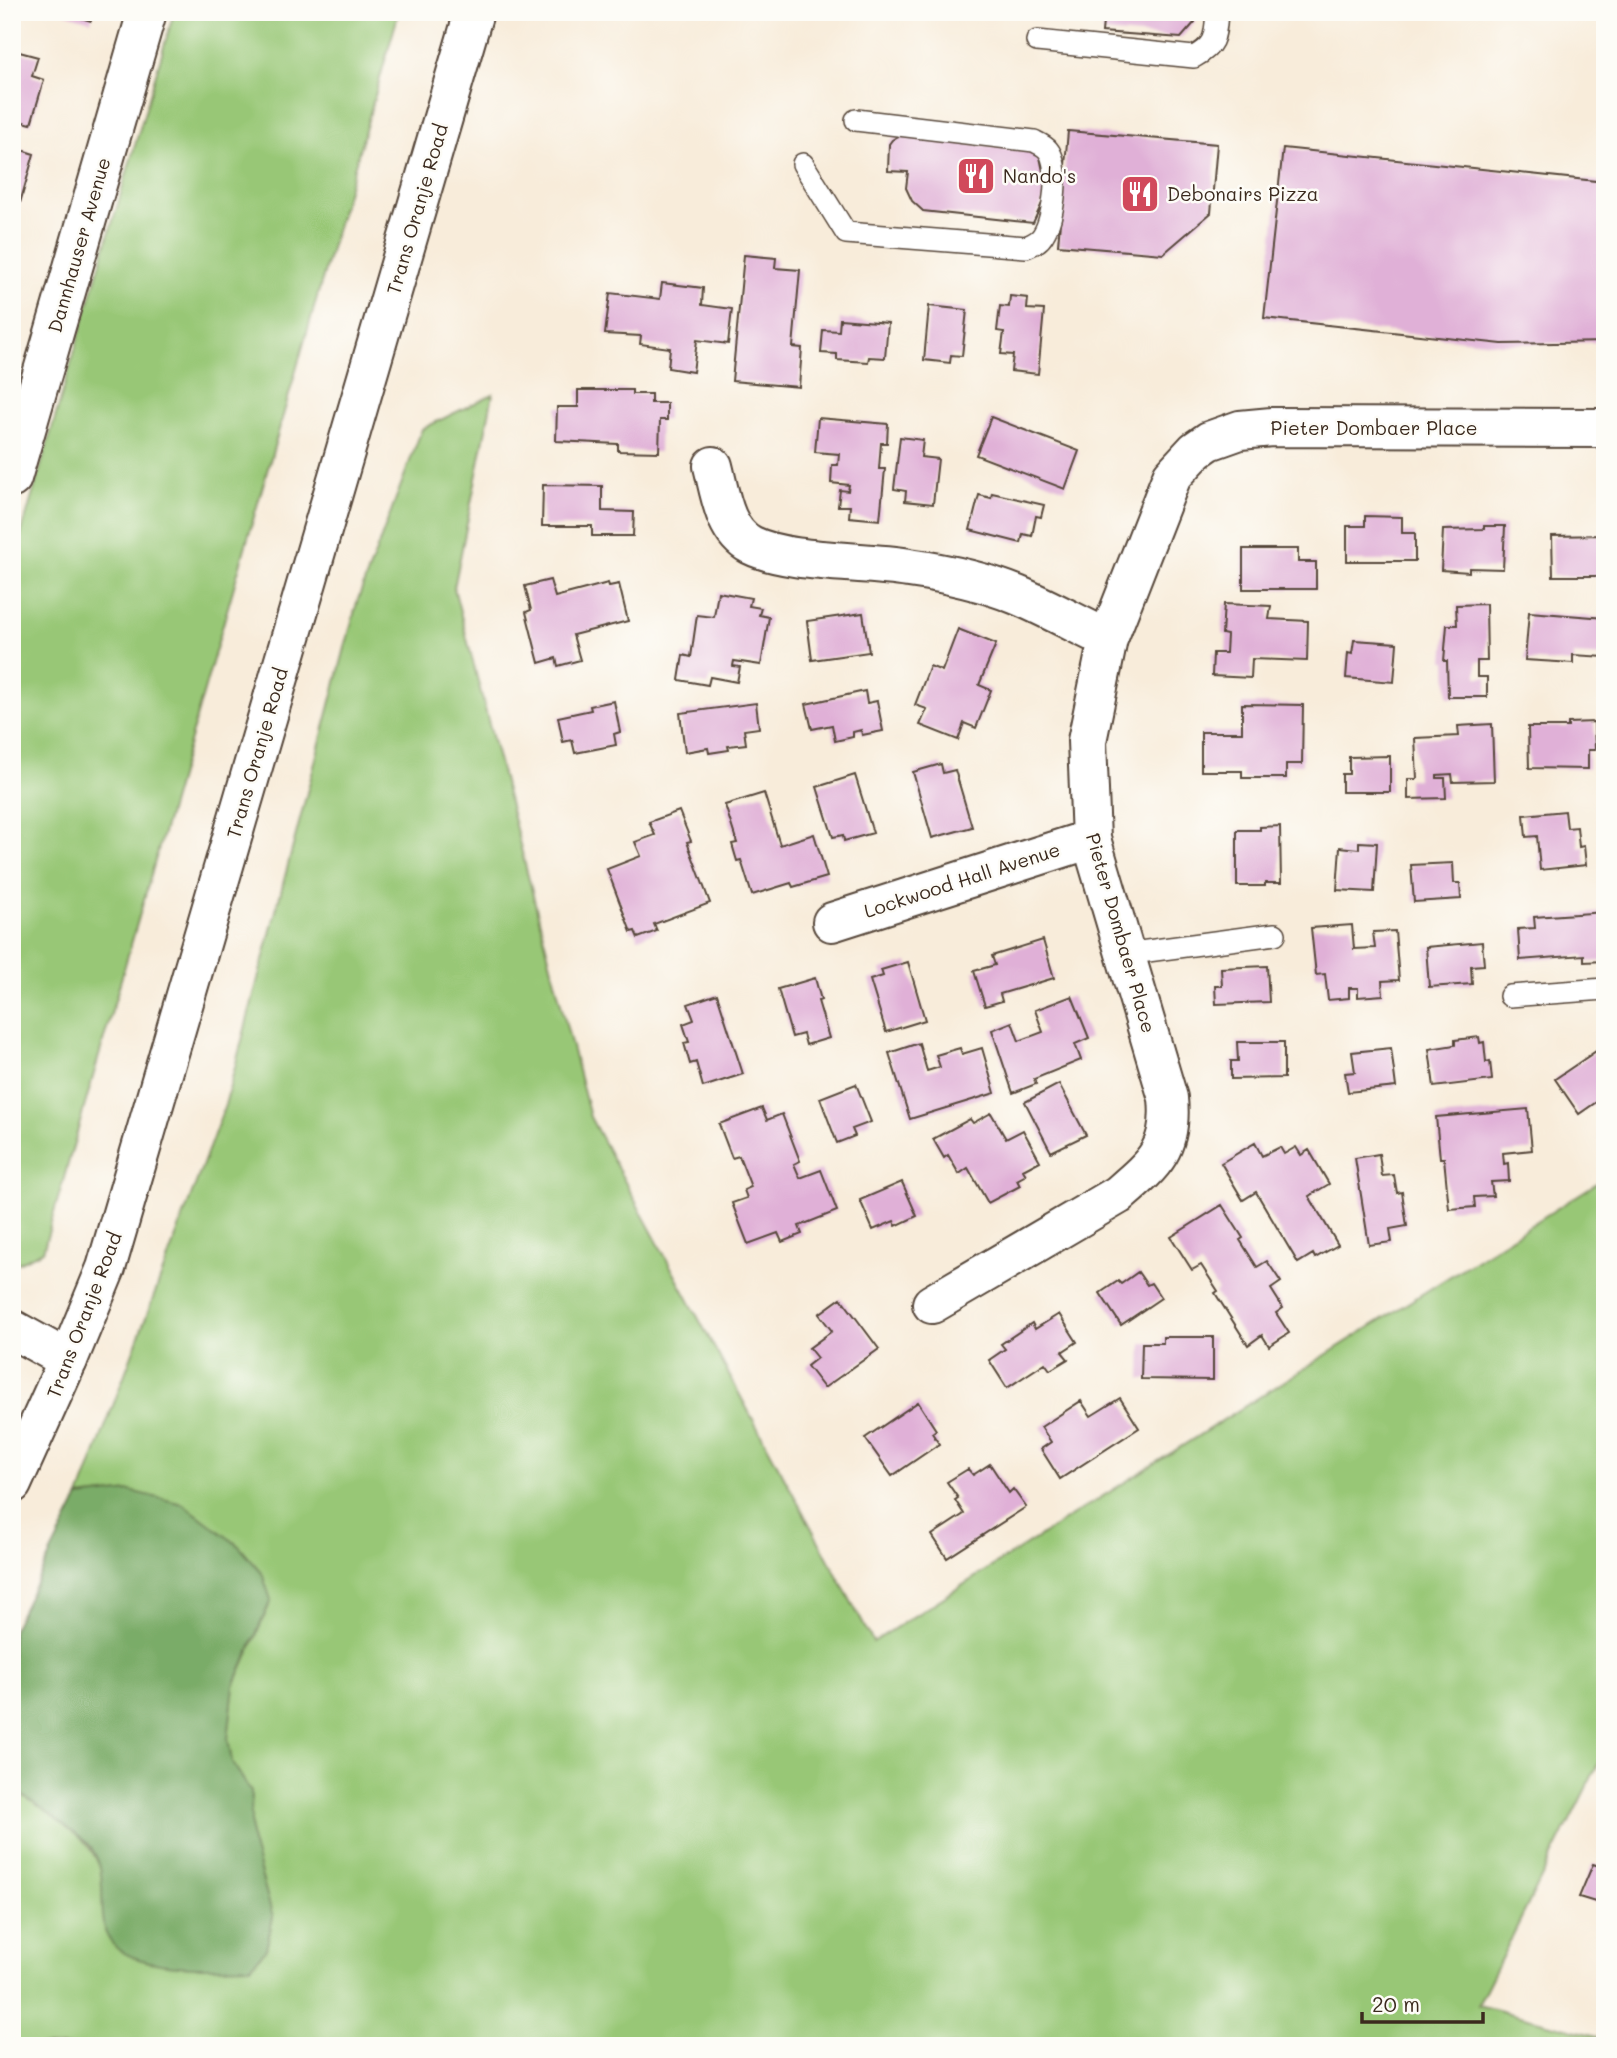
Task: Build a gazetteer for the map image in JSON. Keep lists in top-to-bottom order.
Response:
{
  "streets": {
    "street": [
      "Trans Oranje Road",
      "Dannhauser Avenue",
      "Pieter Dombaer Place",
      "Lockwood Hall Avenue"
    ]
  },
  "crossings": [
    ["Pieter Dombaer Place", "Lockwood Hall Avenue"]
  ],
  "places": {
    "restaurant": ["Nando's", "Debonairs Pizza"]
  },
  "scale_bar": "20 m"
}
